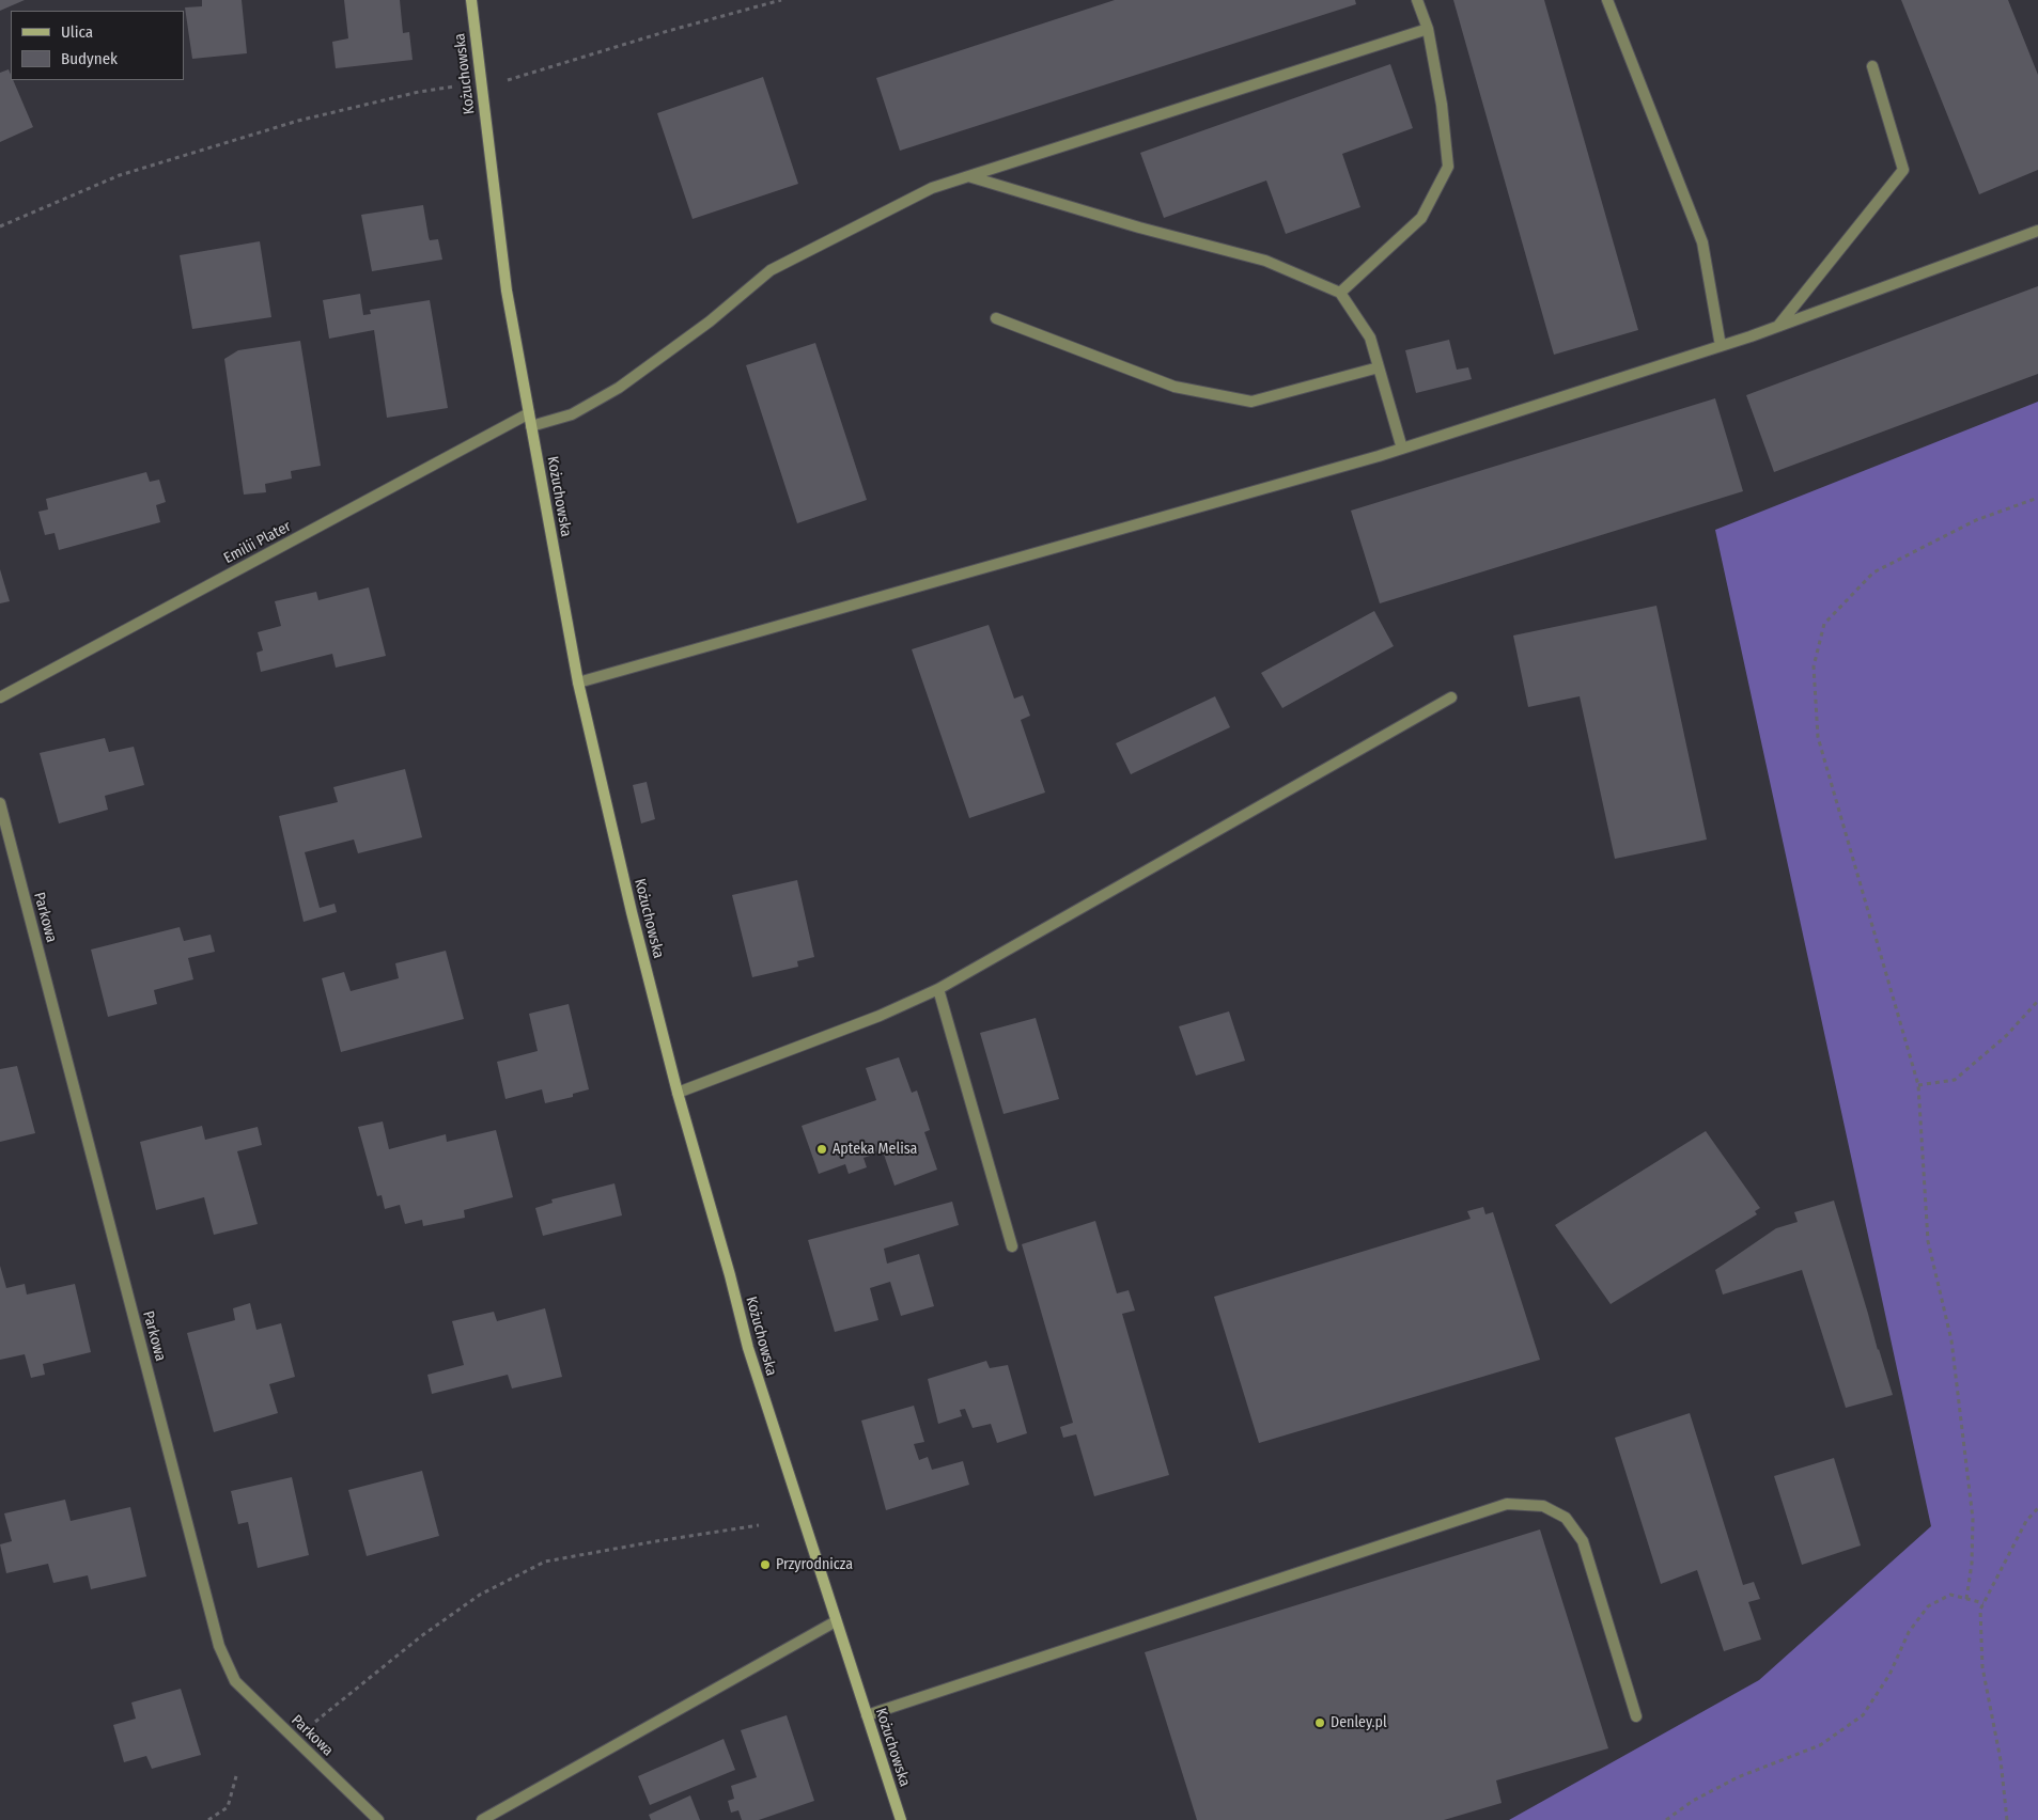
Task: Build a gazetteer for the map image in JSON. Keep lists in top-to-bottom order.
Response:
{
  "streets": {
    "main road": ["Kożuchowska"],
    "street": ["Emilii Plater", "Parkowa"]
  },
  "crossings": [
    ["Kożuchowska", "Emilii Plater"]
  ],
  "places": ["Apteka Melisa", "Przyrodnicza", "Denley.pl"],
  "legend": ["Ulica", "Budynek"]
}
